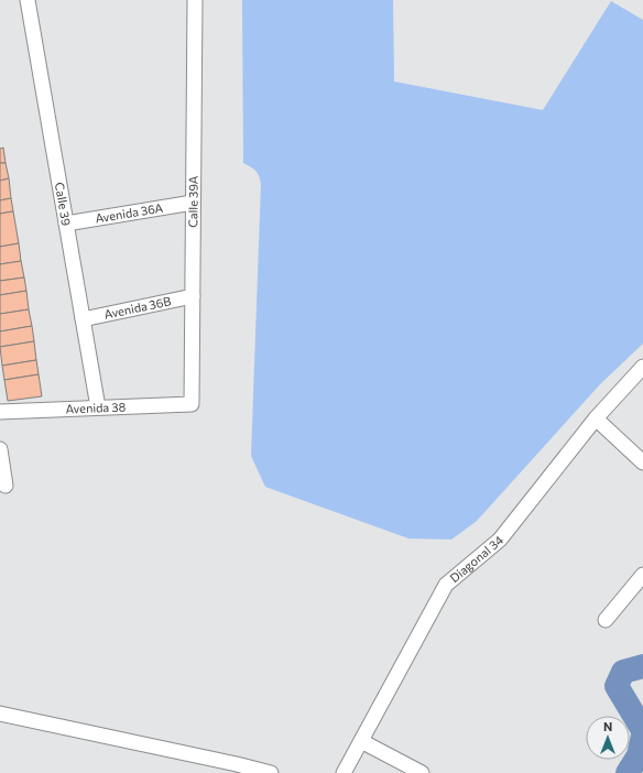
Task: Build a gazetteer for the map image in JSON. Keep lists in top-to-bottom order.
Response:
{
  "streets": {
    "street": [
      "Calle 39A",
      "Calle 39",
      "Avenida 36A",
      "Avenida 36B",
      "Avenida 38",
      "Diagonal 34"
    ]
  },
  "crossings": [
    ["Calle 39A", "Avenida 36A"],
    ["Calle 39A", "Avenida 36B"],
    ["Calle 39A", "Avenida 38"],
    ["Calle 39", "Avenida 36A"],
    ["Calle 39", "Avenida 36B"],
    ["Calle 39", "Avenida 38"]
  ],
  "north": "top"
}
